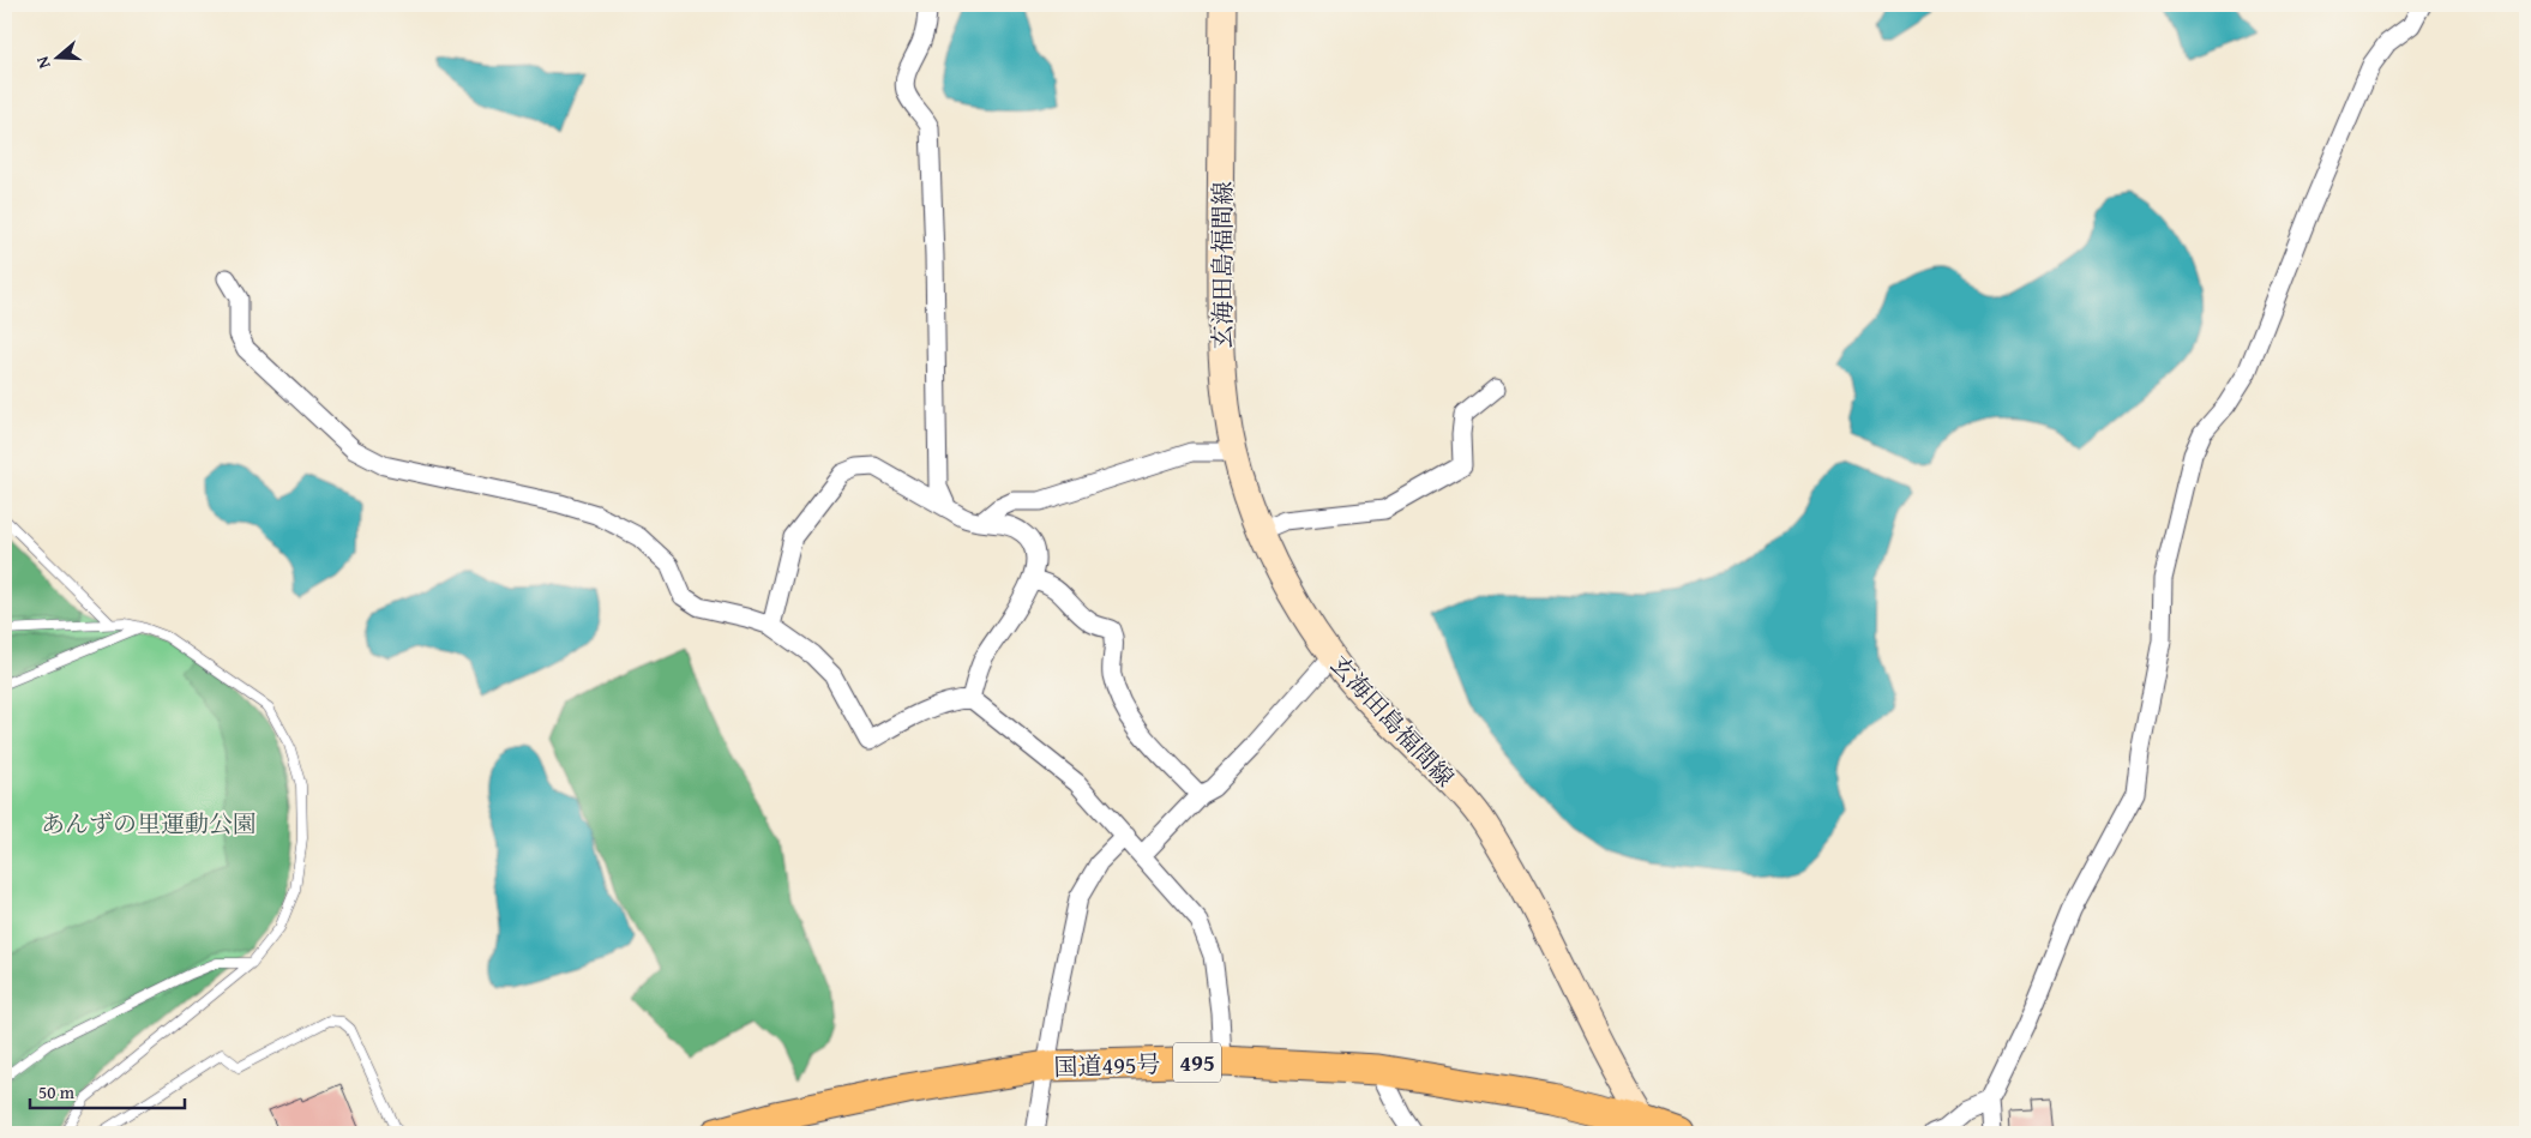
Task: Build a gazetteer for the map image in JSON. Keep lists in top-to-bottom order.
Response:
{
  "streets": {
    "highway": ["495", "国道495号"],
    "main road": ["玄海田島福間線"]
  },
  "crossings": [
    ["玄海田島福間線", "国道495号"]
  ],
  "parks": ["あんずの里運動公園"],
  "scale_bar": "50 m",
  "north": "left"
}
